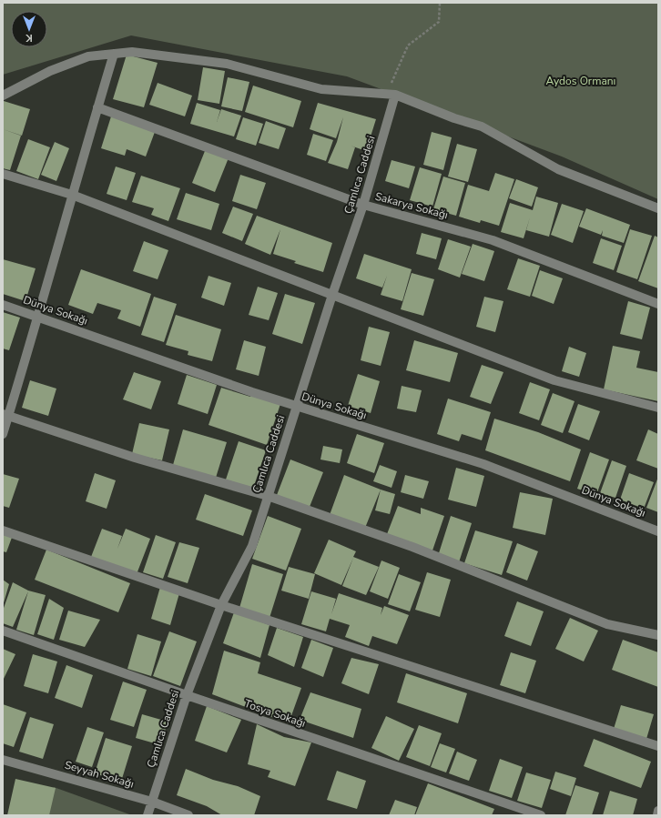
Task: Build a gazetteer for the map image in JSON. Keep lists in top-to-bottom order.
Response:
{
  "streets": {
    "street": [
      "Çamlıca Caddesi",
      "Sakarya Sokağı",
      "Dünya Sokağı",
      "Tosya Sokağı",
      "Seyyah Sokağı"
    ]
  },
  "crossings": [
    ["Çamlıca Caddesi", "Sakarya Sokağı"],
    ["Çamlıca Caddesi", "Dünya Sokağı"],
    ["Çamlıca Caddesi", "Tosya Sokağı"],
    ["Çamlıca Caddesi", "Seyyah Sokağı"]
  ],
  "parks": ["Aydos Ormanı"],
  "north": "bottom"
}
